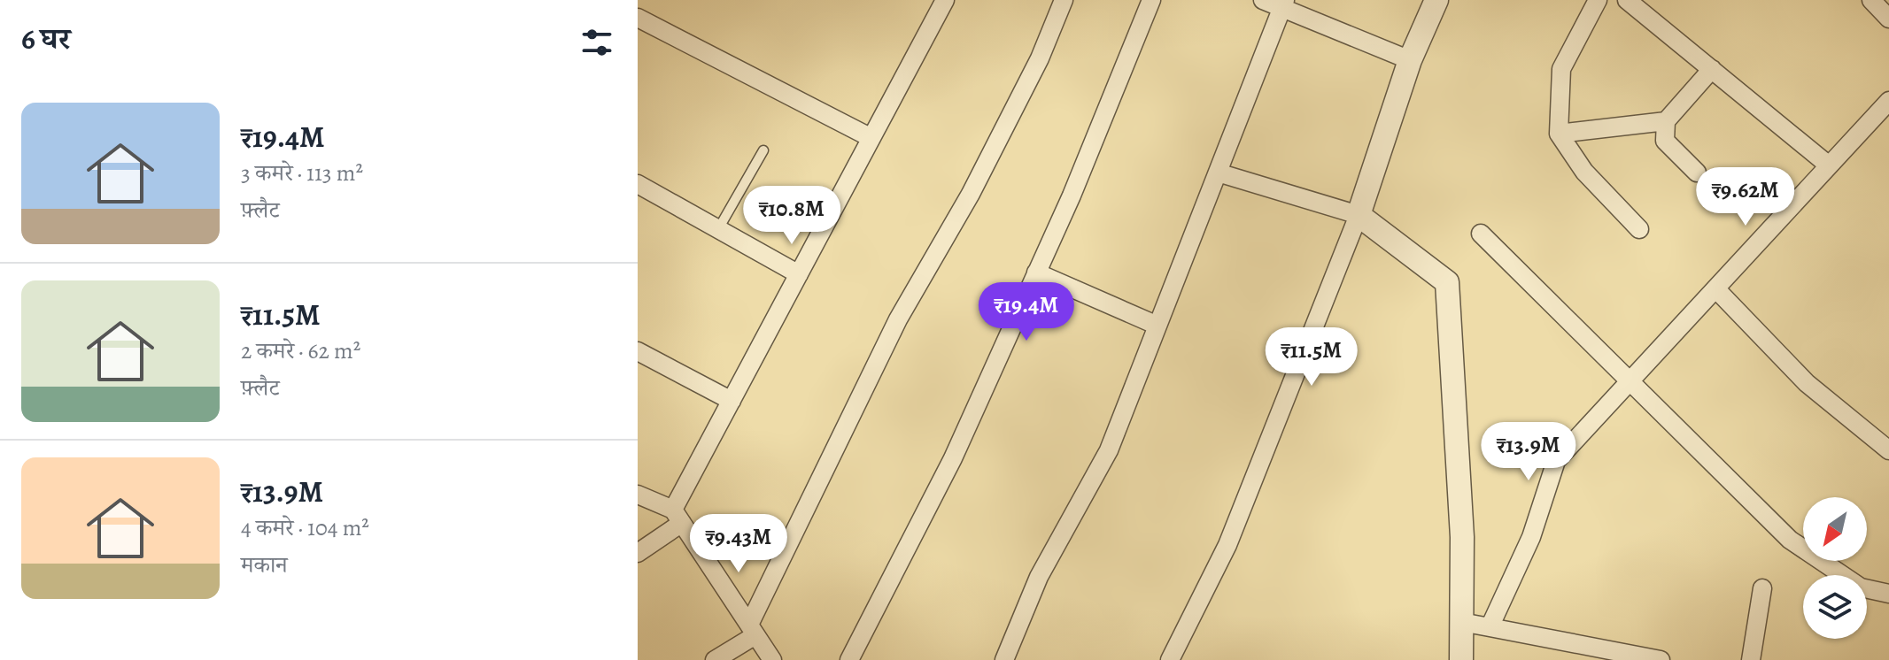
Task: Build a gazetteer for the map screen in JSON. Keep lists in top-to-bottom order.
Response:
{
  "north": "bottom left",
  "page": {
    "heading": "6 घर",
    "list": [
      {
        "name": "₹19.4M",
        "note": "3 कमरे · 113 m² · फ़्लैट"
      },
      {
        "name": "₹11.5M",
        "note": "2 कमरे · 62 m² · फ़्लैट"
      },
      {
        "name": "₹13.9M",
        "note": "4 कमरे · 104 m² · मकान"
      }
    ],
    "price": [
      "₹9.62M",
      "₹10.8M",
      "₹19.4M",
      "₹11.5M",
      "₹13.9M",
      "₹9.43M"
    ]
  }
}
